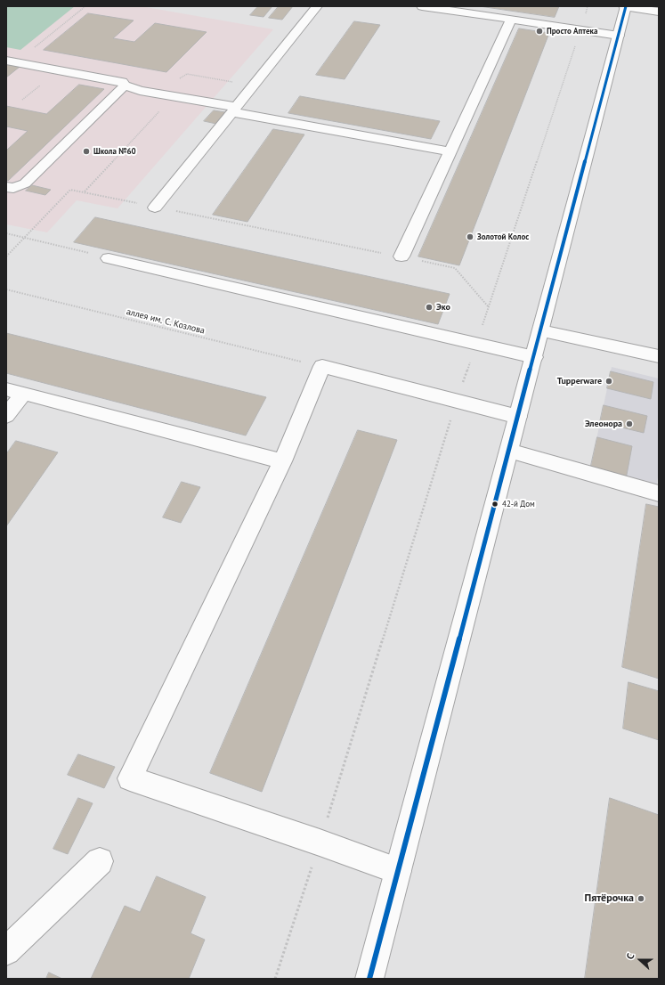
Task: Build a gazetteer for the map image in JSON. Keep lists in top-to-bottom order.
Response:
{
  "streets": {
    "path": ["аллея им. С. Козлова"]
  },
  "places": [
    "Просто Аптека",
    "Школа №60",
    "Золотой Колос",
    "Эко",
    "Tupperware",
    "Элеонора",
    "42-й Дом",
    "Пятёрочка"
  ],
  "north": "left"
}
